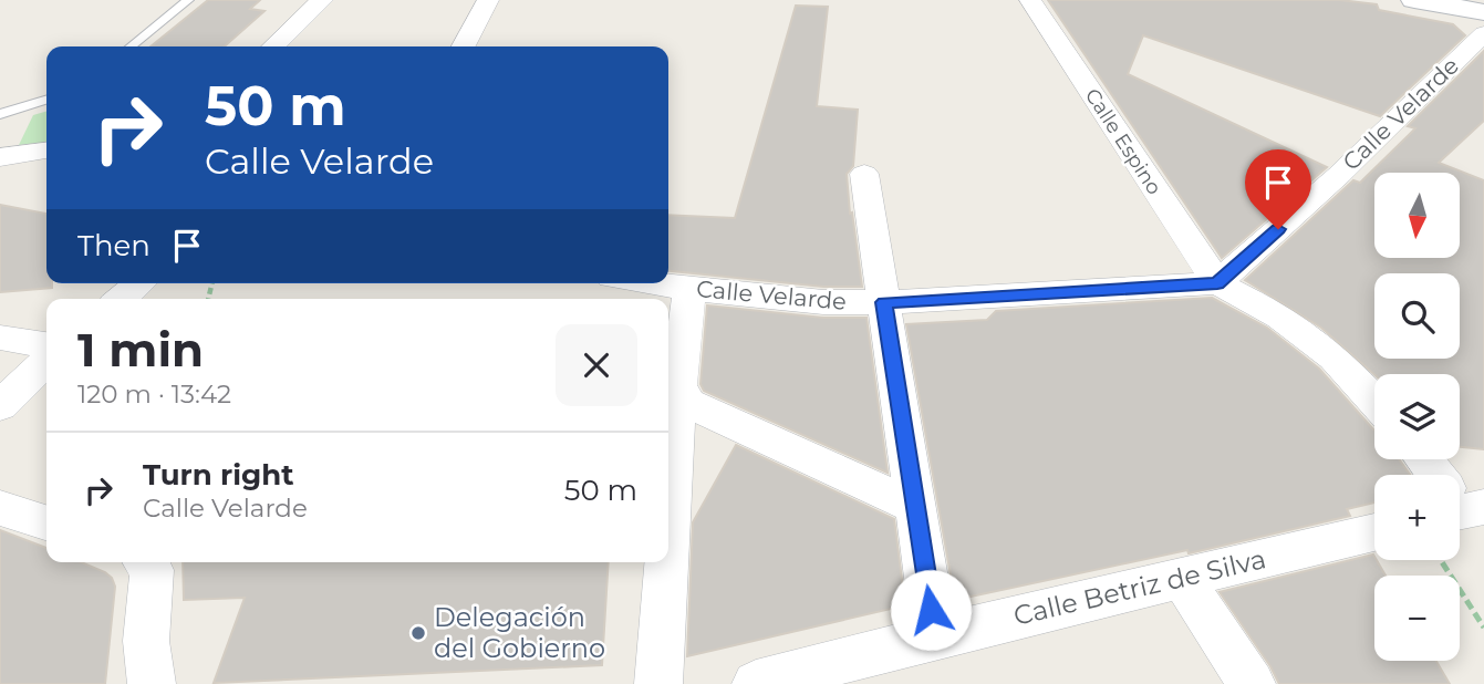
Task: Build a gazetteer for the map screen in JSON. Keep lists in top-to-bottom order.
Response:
{
  "streets": {
    "street": ["Calle Velarde", "Calle Espino", "Calle Betriz de Silva"]
  },
  "crossings": [
    ["Calle Velarde", "Calle Espino"]
  ],
  "places": ["Delegación del Gobierno"],
  "north": "bottom",
  "page": {
    "turn": ["50 m", "Calle Velarde"],
    "map_buttons": ["+", "−"],
    "then": "Then",
    "heading": ["1 min", "120 m · 13:42"],
    "list": [
      {
        "name": "Turn right",
        "note": "Calle Velarde",
        "value": "50 m"
      }
    ]
  }
}
